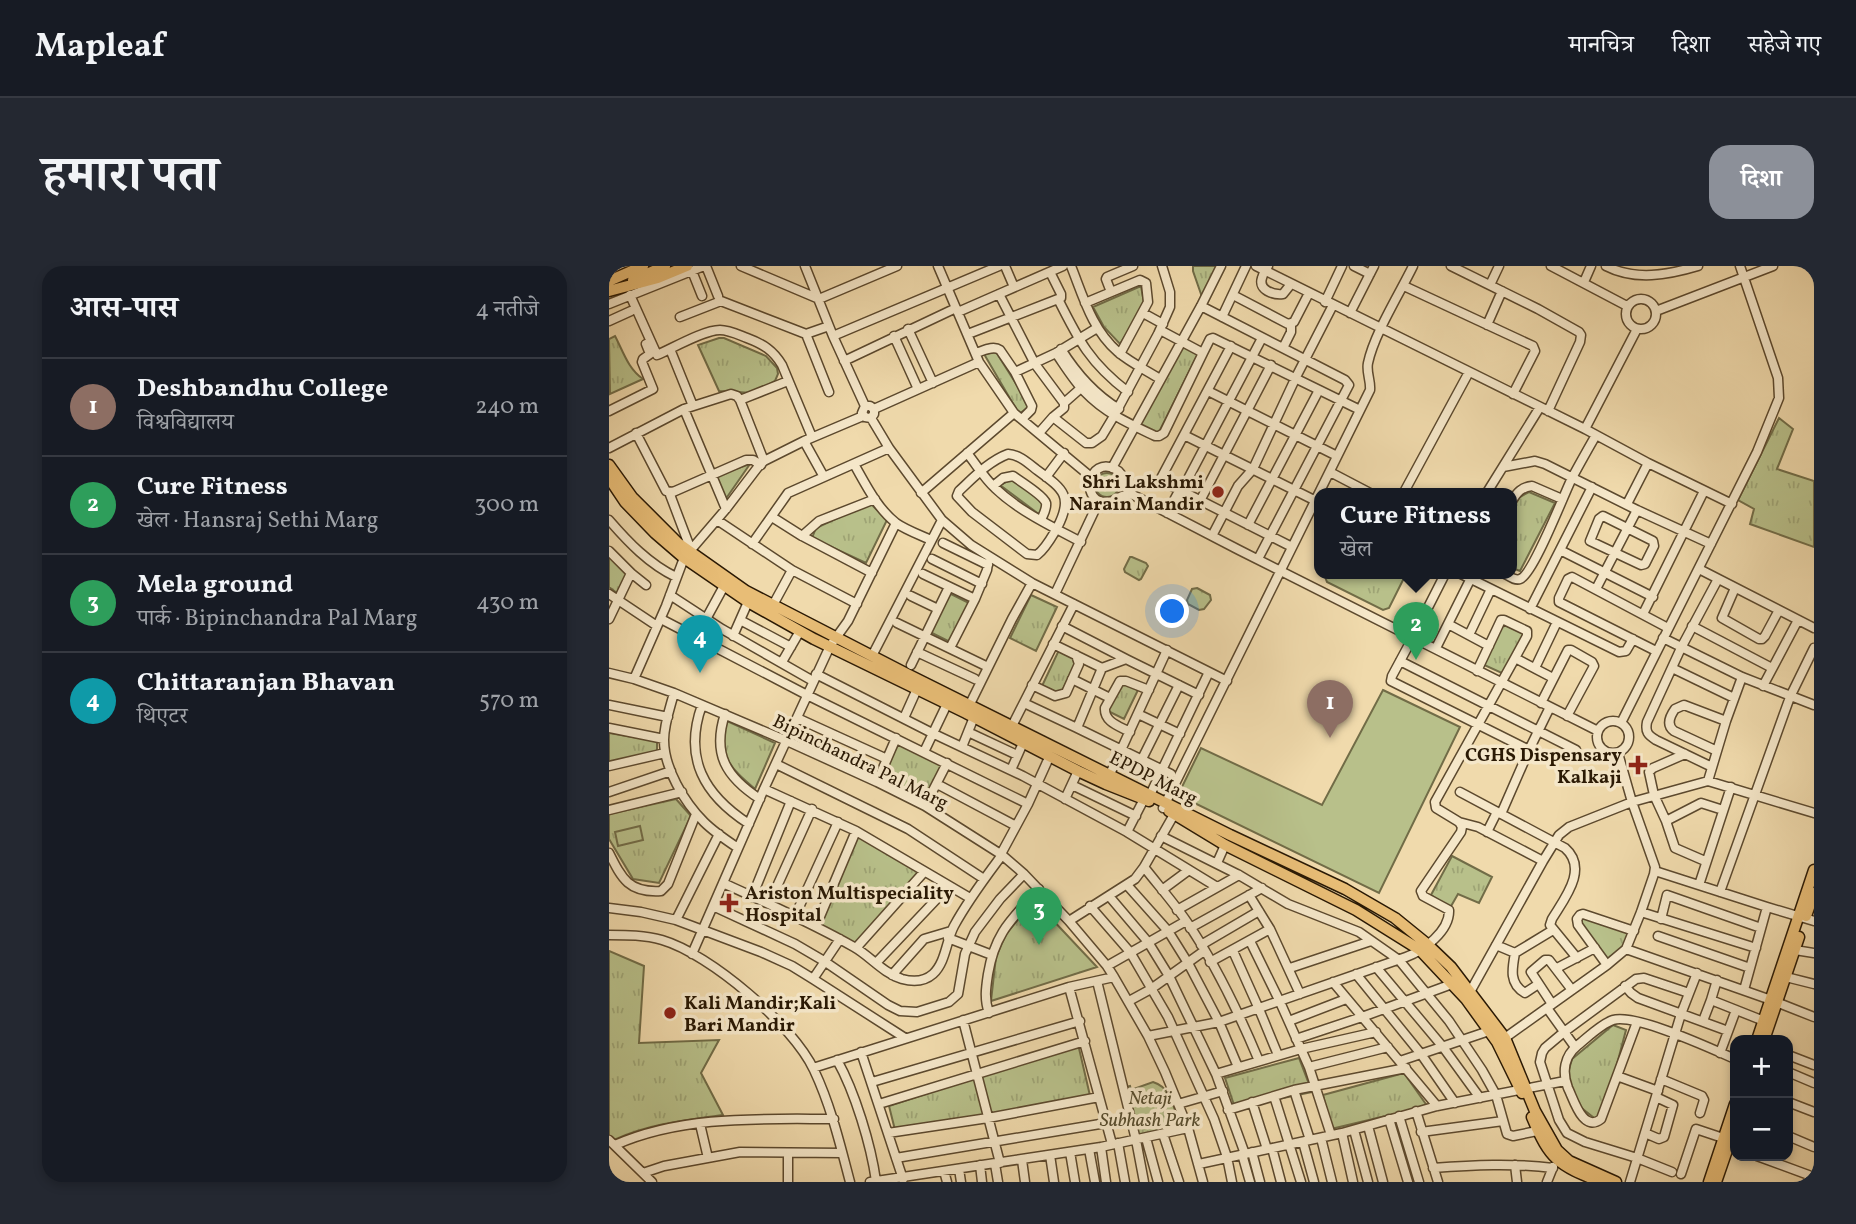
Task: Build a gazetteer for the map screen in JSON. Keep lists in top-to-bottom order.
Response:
{
  "streets": {
    "main road": ["EPDP Marg"],
    "street": ["Bipinchandra Pal Marg"]
  },
  "parks": ["Netaji Subhash Park"],
  "places": {
    "other": ["Shri Lakshmi Narain Mandir", "Kali Mandir;Kali Bari Mandir"],
    "health": ["CGHS Dispensary Kalkaji", "Ariston Multispeciality Hospital"]
  },
  "page": {
    "header": "Mapleaf",
    "nav": ["मानचित्र", "दिशा", "सहेजे गए"],
    "title": "हमारा पता",
    "buttons": "दिशा",
    "heading": ["आस-पास", "4 नतीजे"],
    "list": [
      {
        "mark": "1",
        "name": "Deshbandhu College",
        "note": "विश्वविद्यालय",
        "value": "240 m"
      },
      {
        "mark": "2",
        "name": "Cure Fitness",
        "note": "खेल · Hansraj Sethi Marg",
        "value": "300 m"
      },
      {
        "mark": "3",
        "name": "Mela ground",
        "note": "पार्क · Bipinchandra Pal Marg",
        "value": "430 m"
      },
      {
        "mark": "4",
        "name": "Chittaranjan Bhavan",
        "note": "थिएटर",
        "value": "570 m"
      }
    ],
    "popup": ["Cure Fitness", "खेल"],
    "pins": [
      "2",
      "4",
      "1",
      "3"
    ],
    "map_buttons": ["+", "−"]
  }
}
